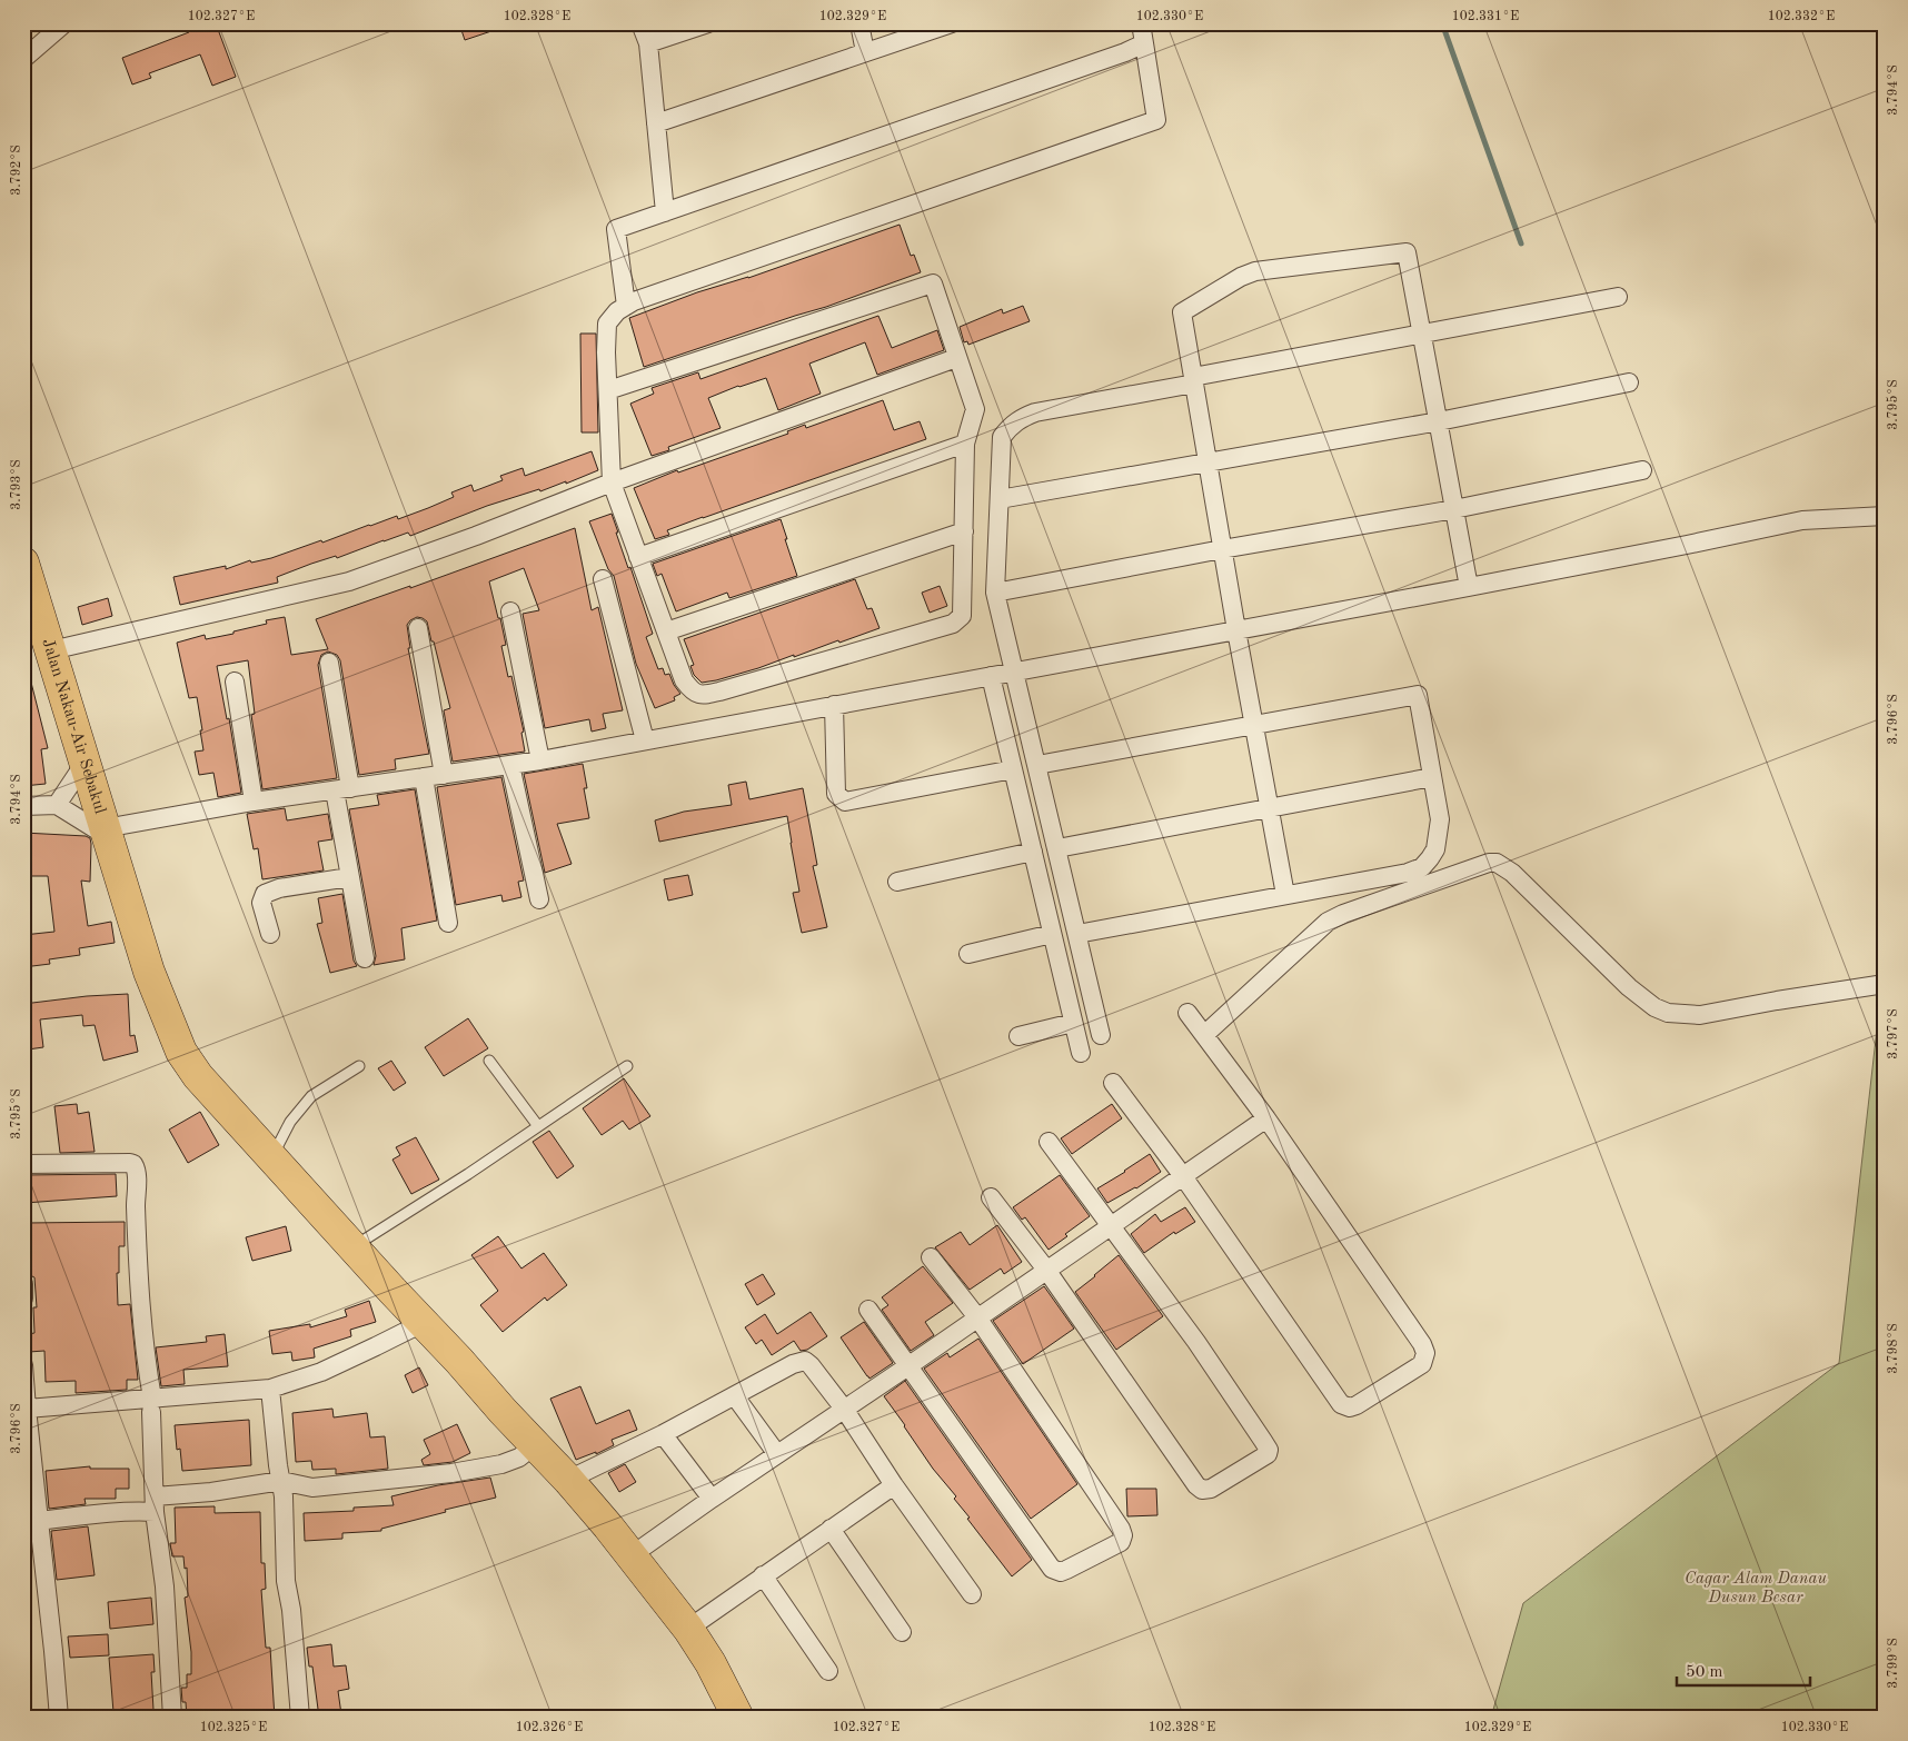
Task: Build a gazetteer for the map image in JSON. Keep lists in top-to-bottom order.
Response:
{
  "streets": {
    "highway": ["Jalan Nakau-Air Sebakul"]
  },
  "parks": ["Cagar Alam Danau Dusun Besar"],
  "scale_bar": "50 m",
  "coordinates": [
    "102.327°E",
    "102.328°E",
    "102.329°E",
    "102.330°E",
    "102.331°E",
    "102.332°E",
    "3.794°S",
    "3.792°S",
    "3.795°S",
    "3.793°S",
    "3.796°S",
    "3.797°S",
    "3.798°S",
    "3.799°S",
    "102.325°E",
    "102.326°E"
  ]
}
